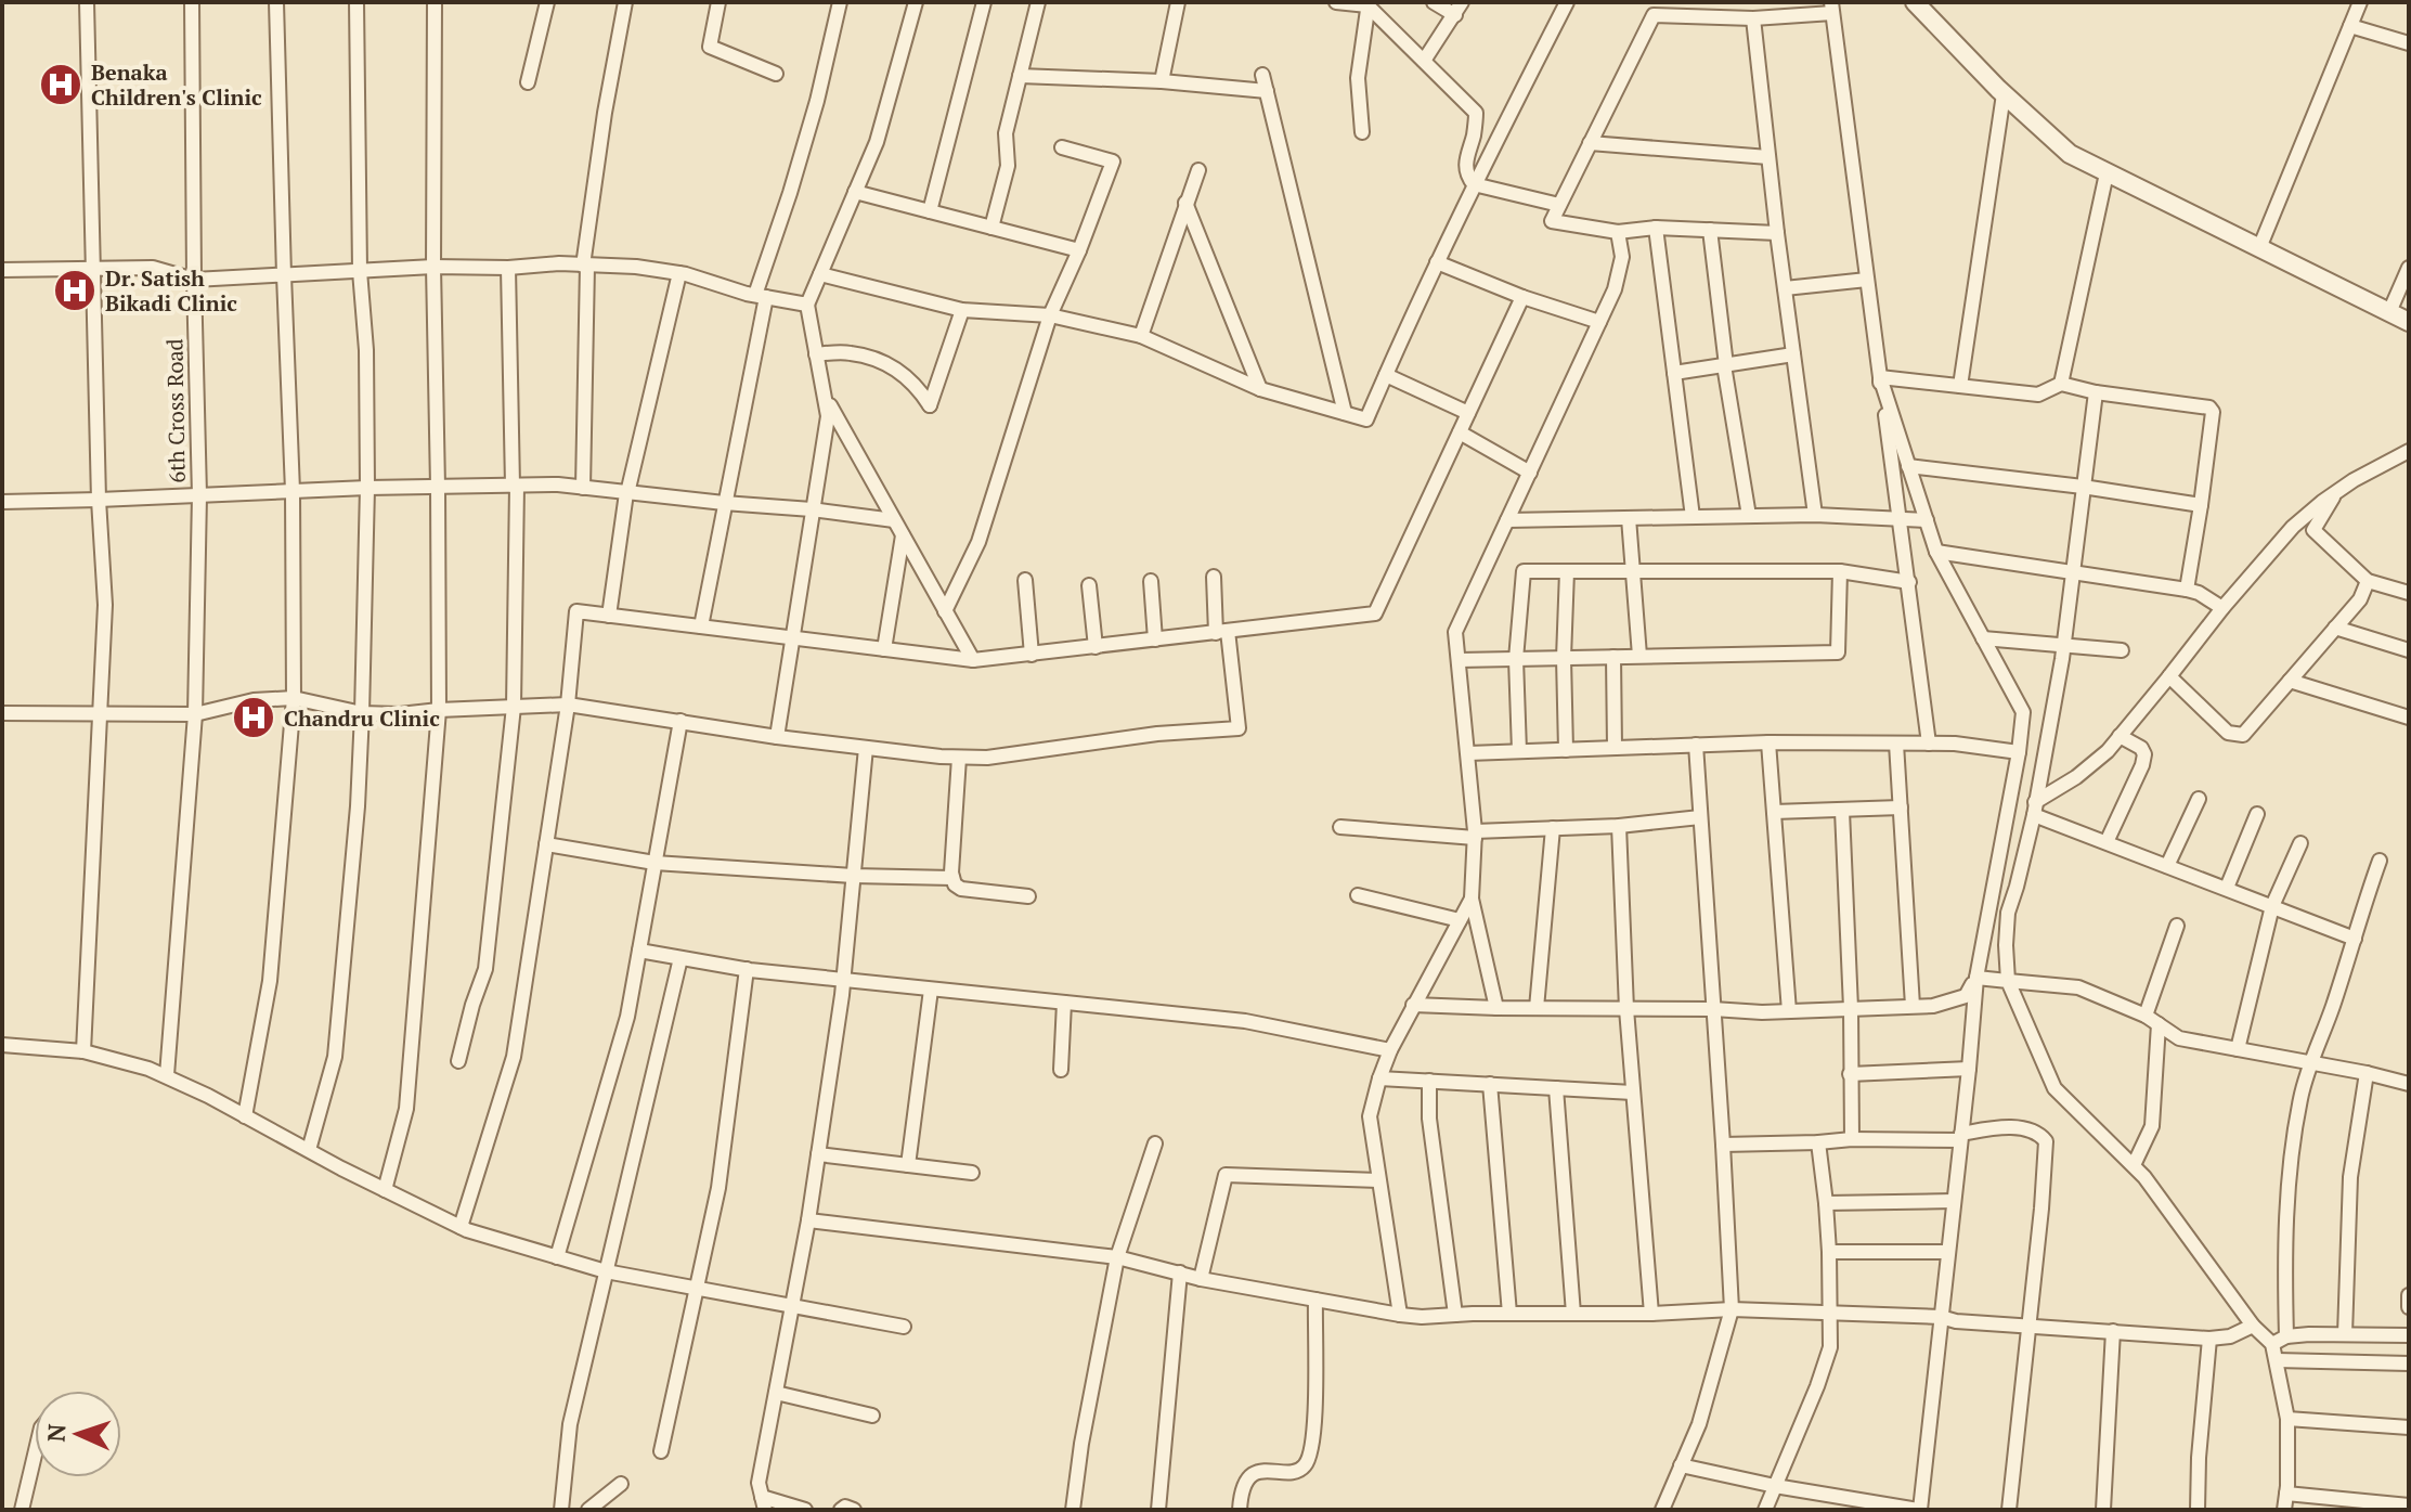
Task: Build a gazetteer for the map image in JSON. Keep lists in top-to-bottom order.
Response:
{
  "streets": {
    "street": ["6th Cross Road"]
  },
  "places": {
    "hospital": ["Benaka Children's Clinic", "Dr. Satish Bikadi Clinic", "Chandru Clinic"]
  },
  "north": "left"
}
